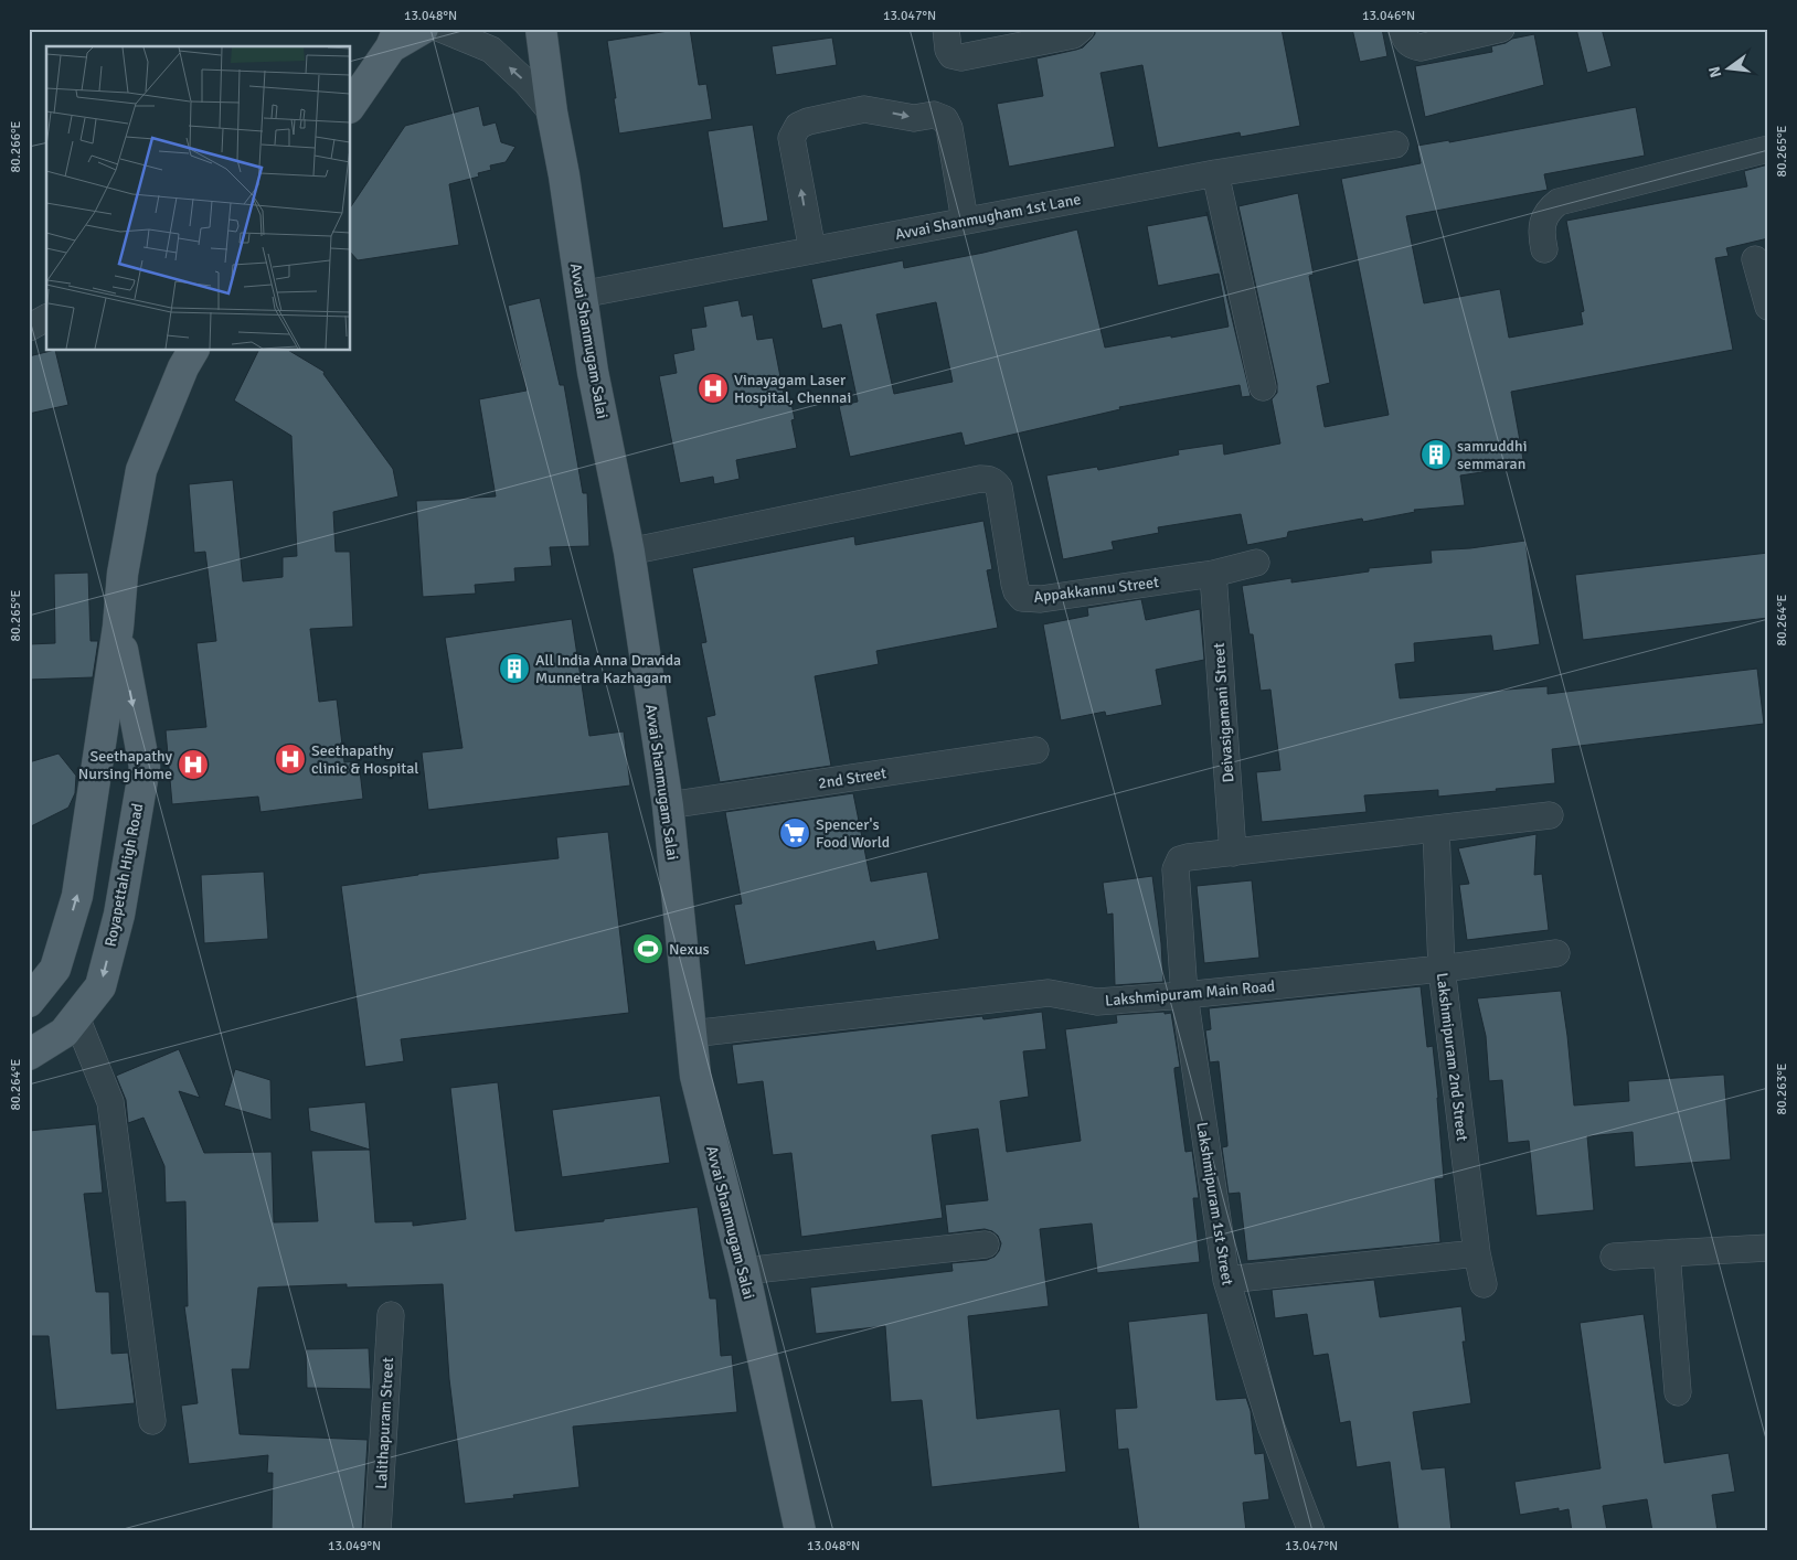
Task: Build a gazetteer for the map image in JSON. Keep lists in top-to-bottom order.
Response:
{
  "streets": {
    "main road": ["Avvai Shanmugam Salai", "Royapettah High Road"],
    "street": [
      "Avvai Shanmugham 1st Lane",
      "Appakkannu Street",
      "Deivasigamani Street",
      "2nd Street",
      "Lakshmipuram Main Road",
      "Lakshmipuram 2nd Street",
      "Lakshmipuram 1st Street",
      "Lalithapuram Street"
    ]
  },
  "crossings": [
    ["Avvai Shanmugham 1st Lane", "Avvai Shanmugam Salai"],
    ["Avvai Shanmugam Salai", "Appakkannu Street"],
    ["Avvai Shanmugam Salai", "2nd Street"],
    ["Avvai Shanmugam Salai", "Lakshmipuram Main Road"],
    ["Appakkannu Street", "Deivasigamani Street"],
    ["Deivasigamani Street", "Lakshmipuram 1st Street"],
    ["Lakshmipuram Main Road", "Lakshmipuram 2nd Street"],
    ["Lakshmipuram Main Road", "Lakshmipuram 1st Street"]
  ],
  "places": {
    "hospital": ["Vinayagam Laser Hospital, Chennai", "Seethapathy clinic & Hospital", "Seethapathy Nursing Home"],
    "building": ["samruddhi semmaran", "All India Anna Dravida Munnetra Kazhagam"],
    "supermarket": ["Spencer's Food World"],
    "sports": ["Nexus"]
  },
  "north": "left",
  "coordinates": [
    "13.048°N",
    "13.047°N",
    "13.046°N",
    "80.266°E",
    "80.265°E",
    "80.264°E",
    "80.263°E",
    "13.049°N"
  ]
}
